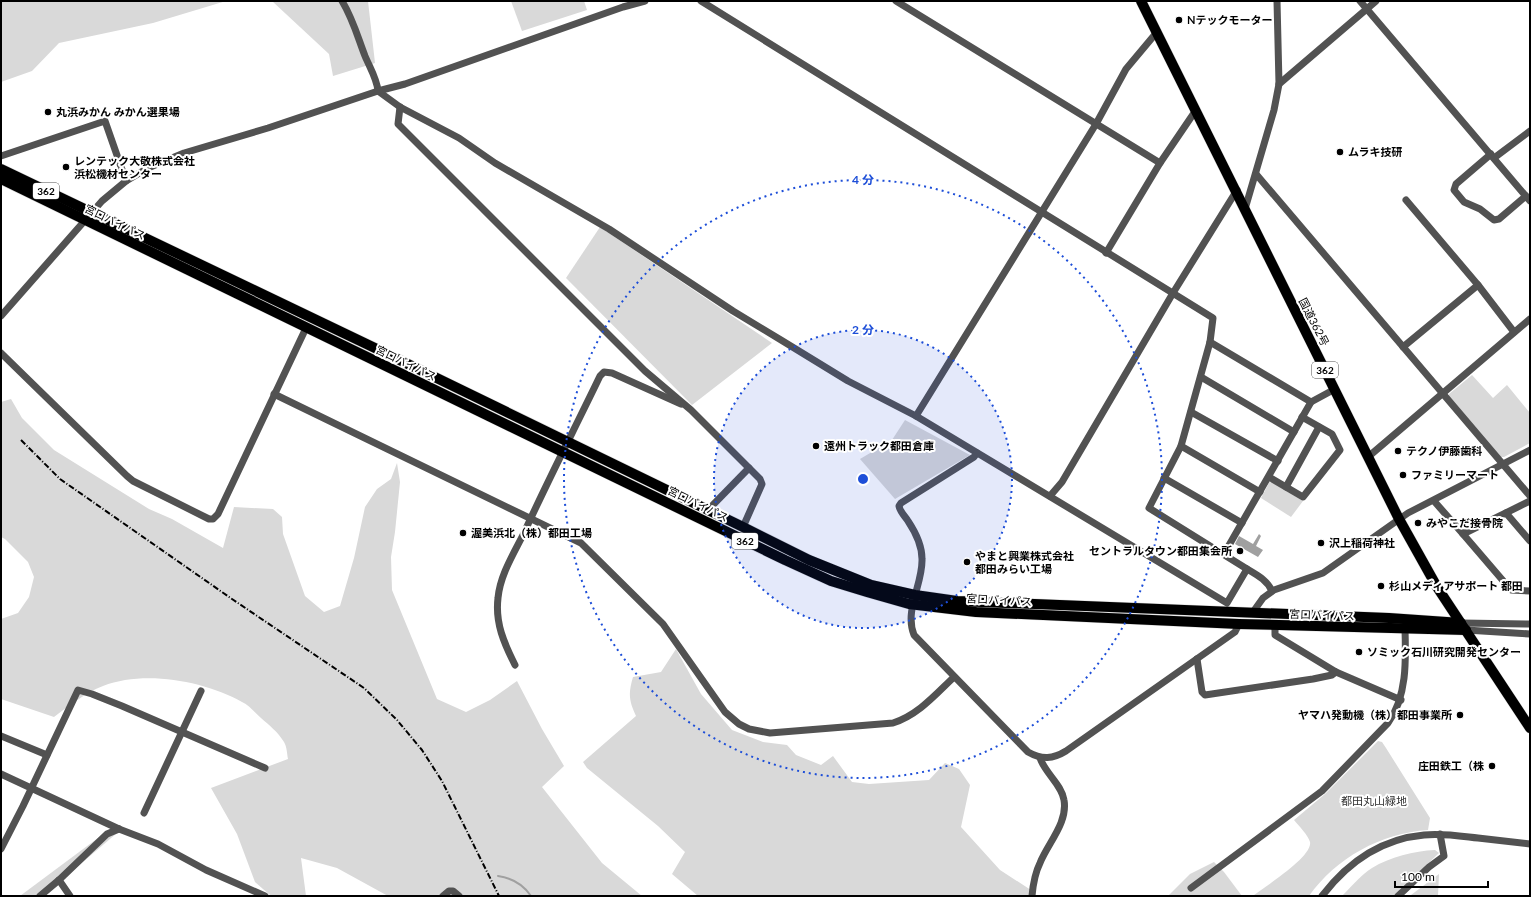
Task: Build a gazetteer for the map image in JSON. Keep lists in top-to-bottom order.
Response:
{
  "streets": {
    "highway": ["362", "宮口バイパス", "国道362号"]
  },
  "crossings": [
    ["宮口バイパス", "国道362号"]
  ],
  "parks": ["都田丸山緑地"],
  "places": [
    "Nテックモーター",
    "丸浜みかん みかん選果場",
    "ムラキ技研",
    "レンテック大敬株式会社 浜松機材センター",
    "遠州トラック都田倉庫",
    "テクノ伊藤歯科",
    "ファミリーマート",
    "みやこだ接骨院",
    "渥美浜北（株）都田工場",
    "沢上稲荷神社",
    "セントラルタウン都田集会所",
    "やまと興業株式会社 都田みらい工場",
    "杉山メディアサポート 都田",
    "ソミック石川研究開発センター",
    "ヤマハ発動機（株）都田事業所",
    "庄田鉄工（株"
  ],
  "scale_bar": "100 m",
  "rings": ["4 分", "2 分"]
}
